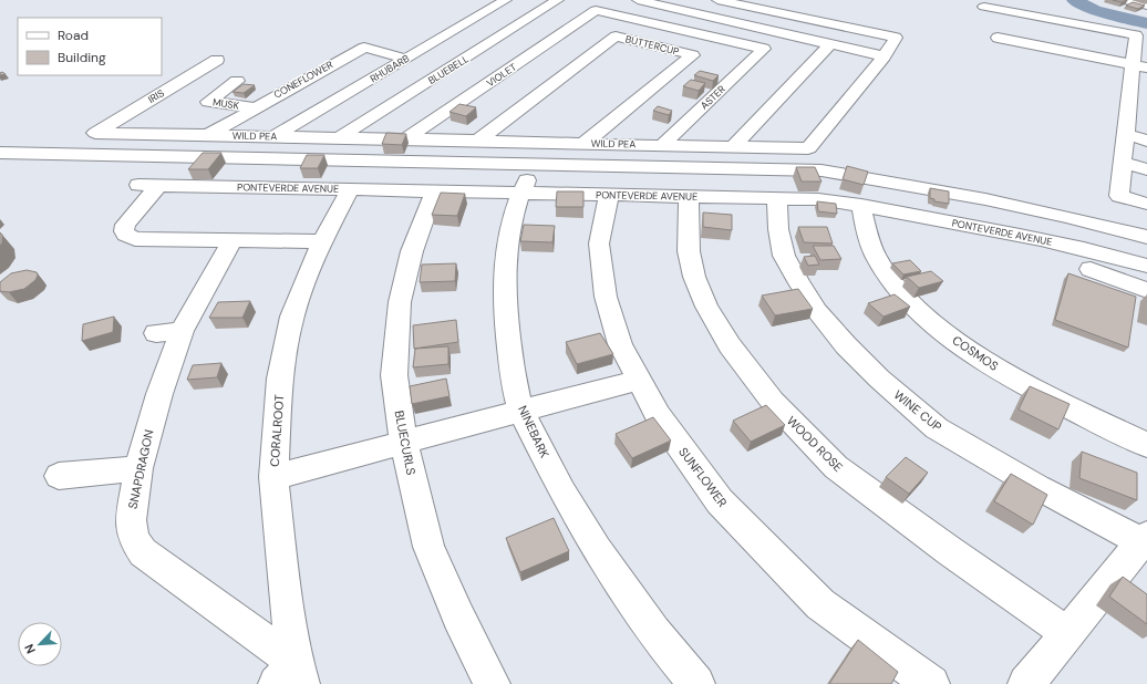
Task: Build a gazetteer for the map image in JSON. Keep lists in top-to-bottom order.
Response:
{
  "streets": {
    "street": [
      "BUTTERCUP",
      "RHUBARB",
      "BLUEBELL",
      "VIOLET",
      "CONEFLOWER",
      "IRIS",
      "ASTER",
      "MUSK",
      "WILD PEA",
      "PONTEVERDE AVENUE",
      "COSMOS",
      "WINE CUP",
      "CORALROOT",
      "NINEBARK",
      "BLUECURLS",
      "WOOD ROSE",
      "SNAPDRAGON",
      "SUNFLOWER"
    ]
  },
  "crossings": [
    ["BUTTERCUP", "WILD PEA"],
    ["RHUBARB", "CONEFLOWER"],
    ["RHUBARB", "WILD PEA"],
    ["BLUEBELL", "WILD PEA"],
    ["VIOLET", "ASTER"],
    ["VIOLET", "WILD PEA"],
    ["CONEFLOWER", "MUSK"],
    ["CONEFLOWER", "WILD PEA"],
    ["IRIS", "WILD PEA"],
    ["ASTER", "WILD PEA"],
    ["WILD PEA", "NINEBARK"],
    ["PONTEVERDE AVENUE", "COSMOS"],
    ["PONTEVERDE AVENUE", "WINE CUP"],
    ["PONTEVERDE AVENUE", "CORALROOT"],
    ["PONTEVERDE AVENUE", "NINEBARK"],
    ["PONTEVERDE AVENUE", "BLUECURLS"],
    ["PONTEVERDE AVENUE", "WOOD ROSE"],
    ["PONTEVERDE AVENUE", "SNAPDRAGON"],
    ["PONTEVERDE AVENUE", "SUNFLOWER"],
    ["CORALROOT", "SNAPDRAGON"]
  ],
  "legend": ["Road", "Building"],
  "north": "bottom left"
}
